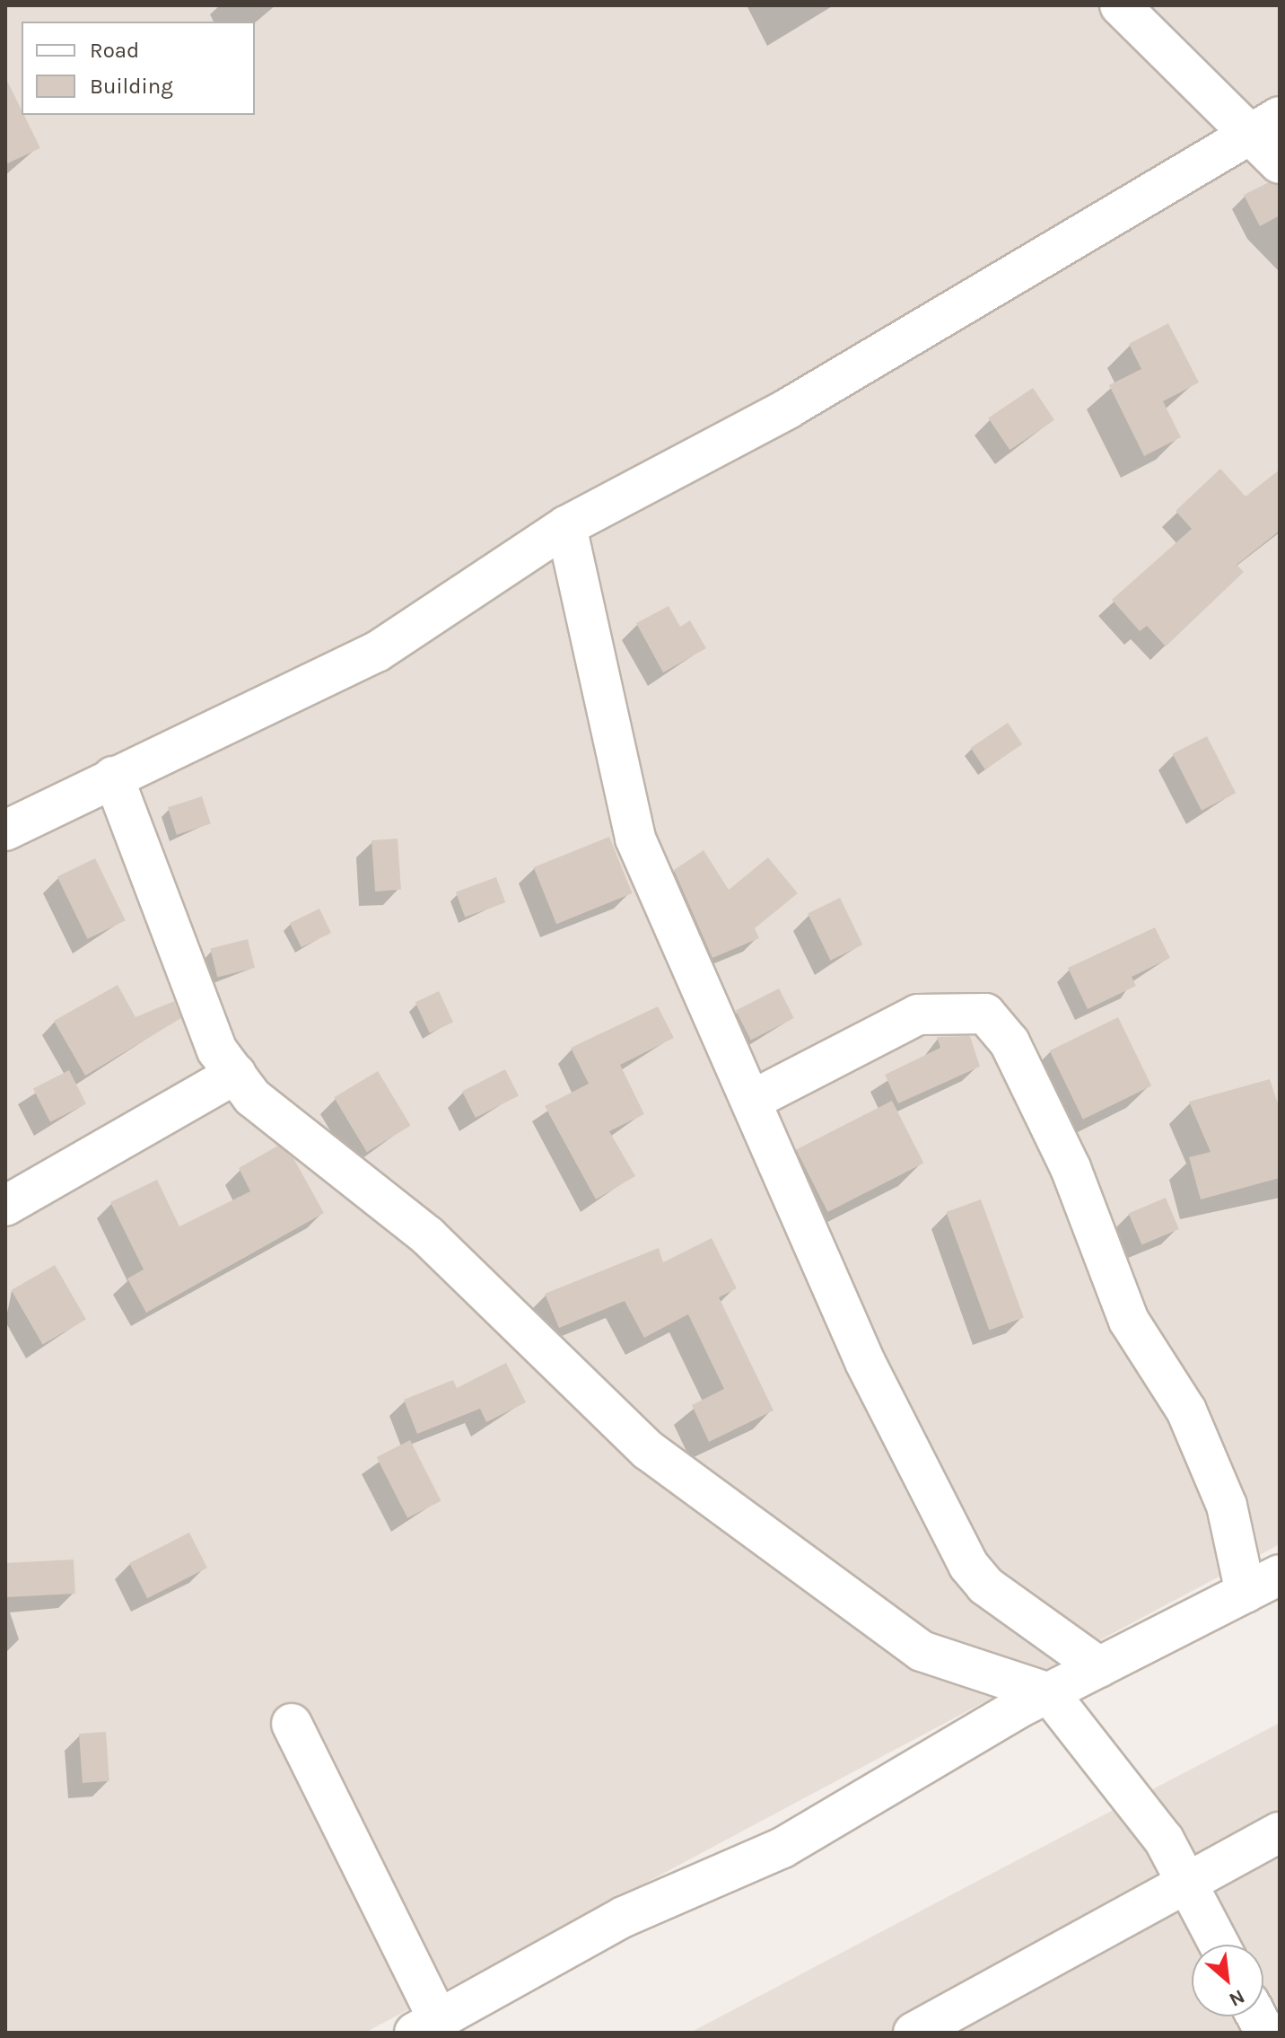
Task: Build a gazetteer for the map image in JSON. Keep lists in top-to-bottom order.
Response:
{
  "legend": ["Road", "Building"],
  "north": "bottom right"
}
